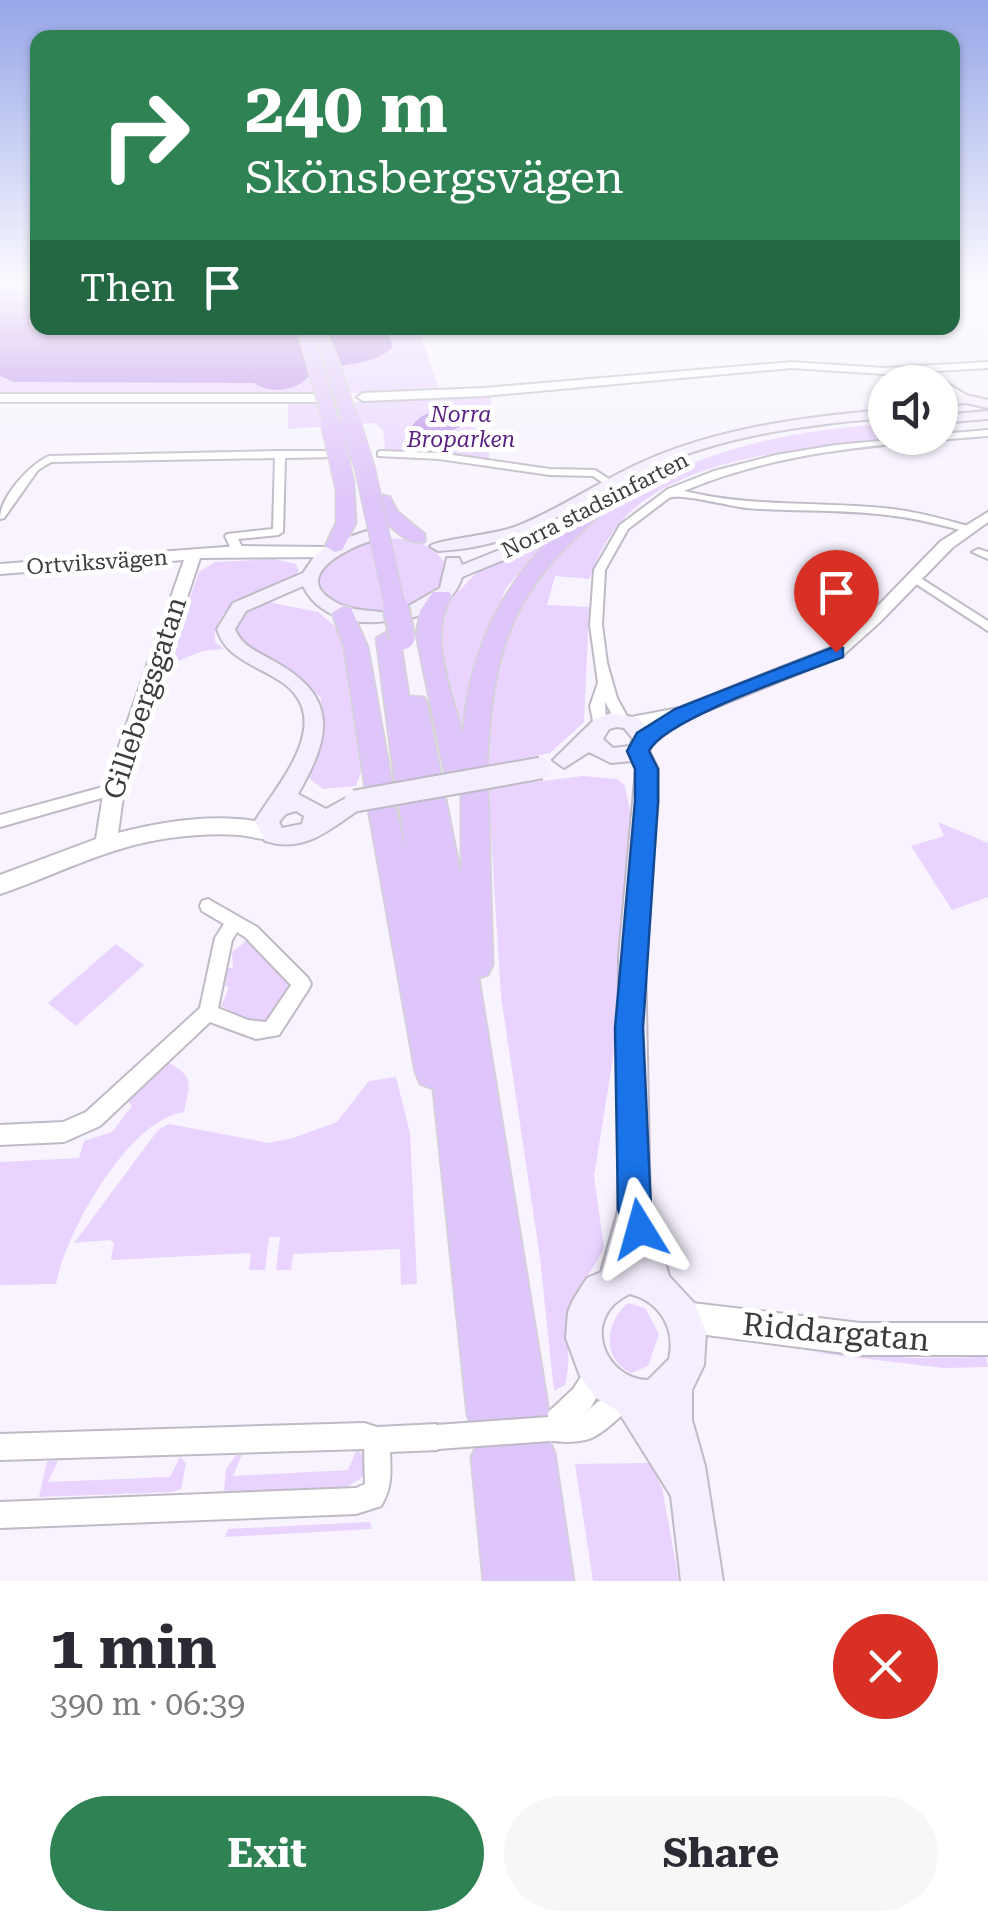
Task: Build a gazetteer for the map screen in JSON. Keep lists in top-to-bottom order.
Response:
{
  "streets": {
    "main road": ["Norra stadsinfarten"],
    "street": ["Ortviksvägen", "Gillebergsgatan", "Riddargatan"]
  },
  "crossings": [
    ["Ortviksvägen", "Gillebergsgatan"]
  ],
  "parks": ["Norra Broparken"],
  "page": {
    "turn": ["240 m", "Skönsbergsvägen"],
    "then": "Then",
    "heading": ["1 min", "390 m · 06:39"],
    "buttons": ["Exit", "Share"]
  }
}
